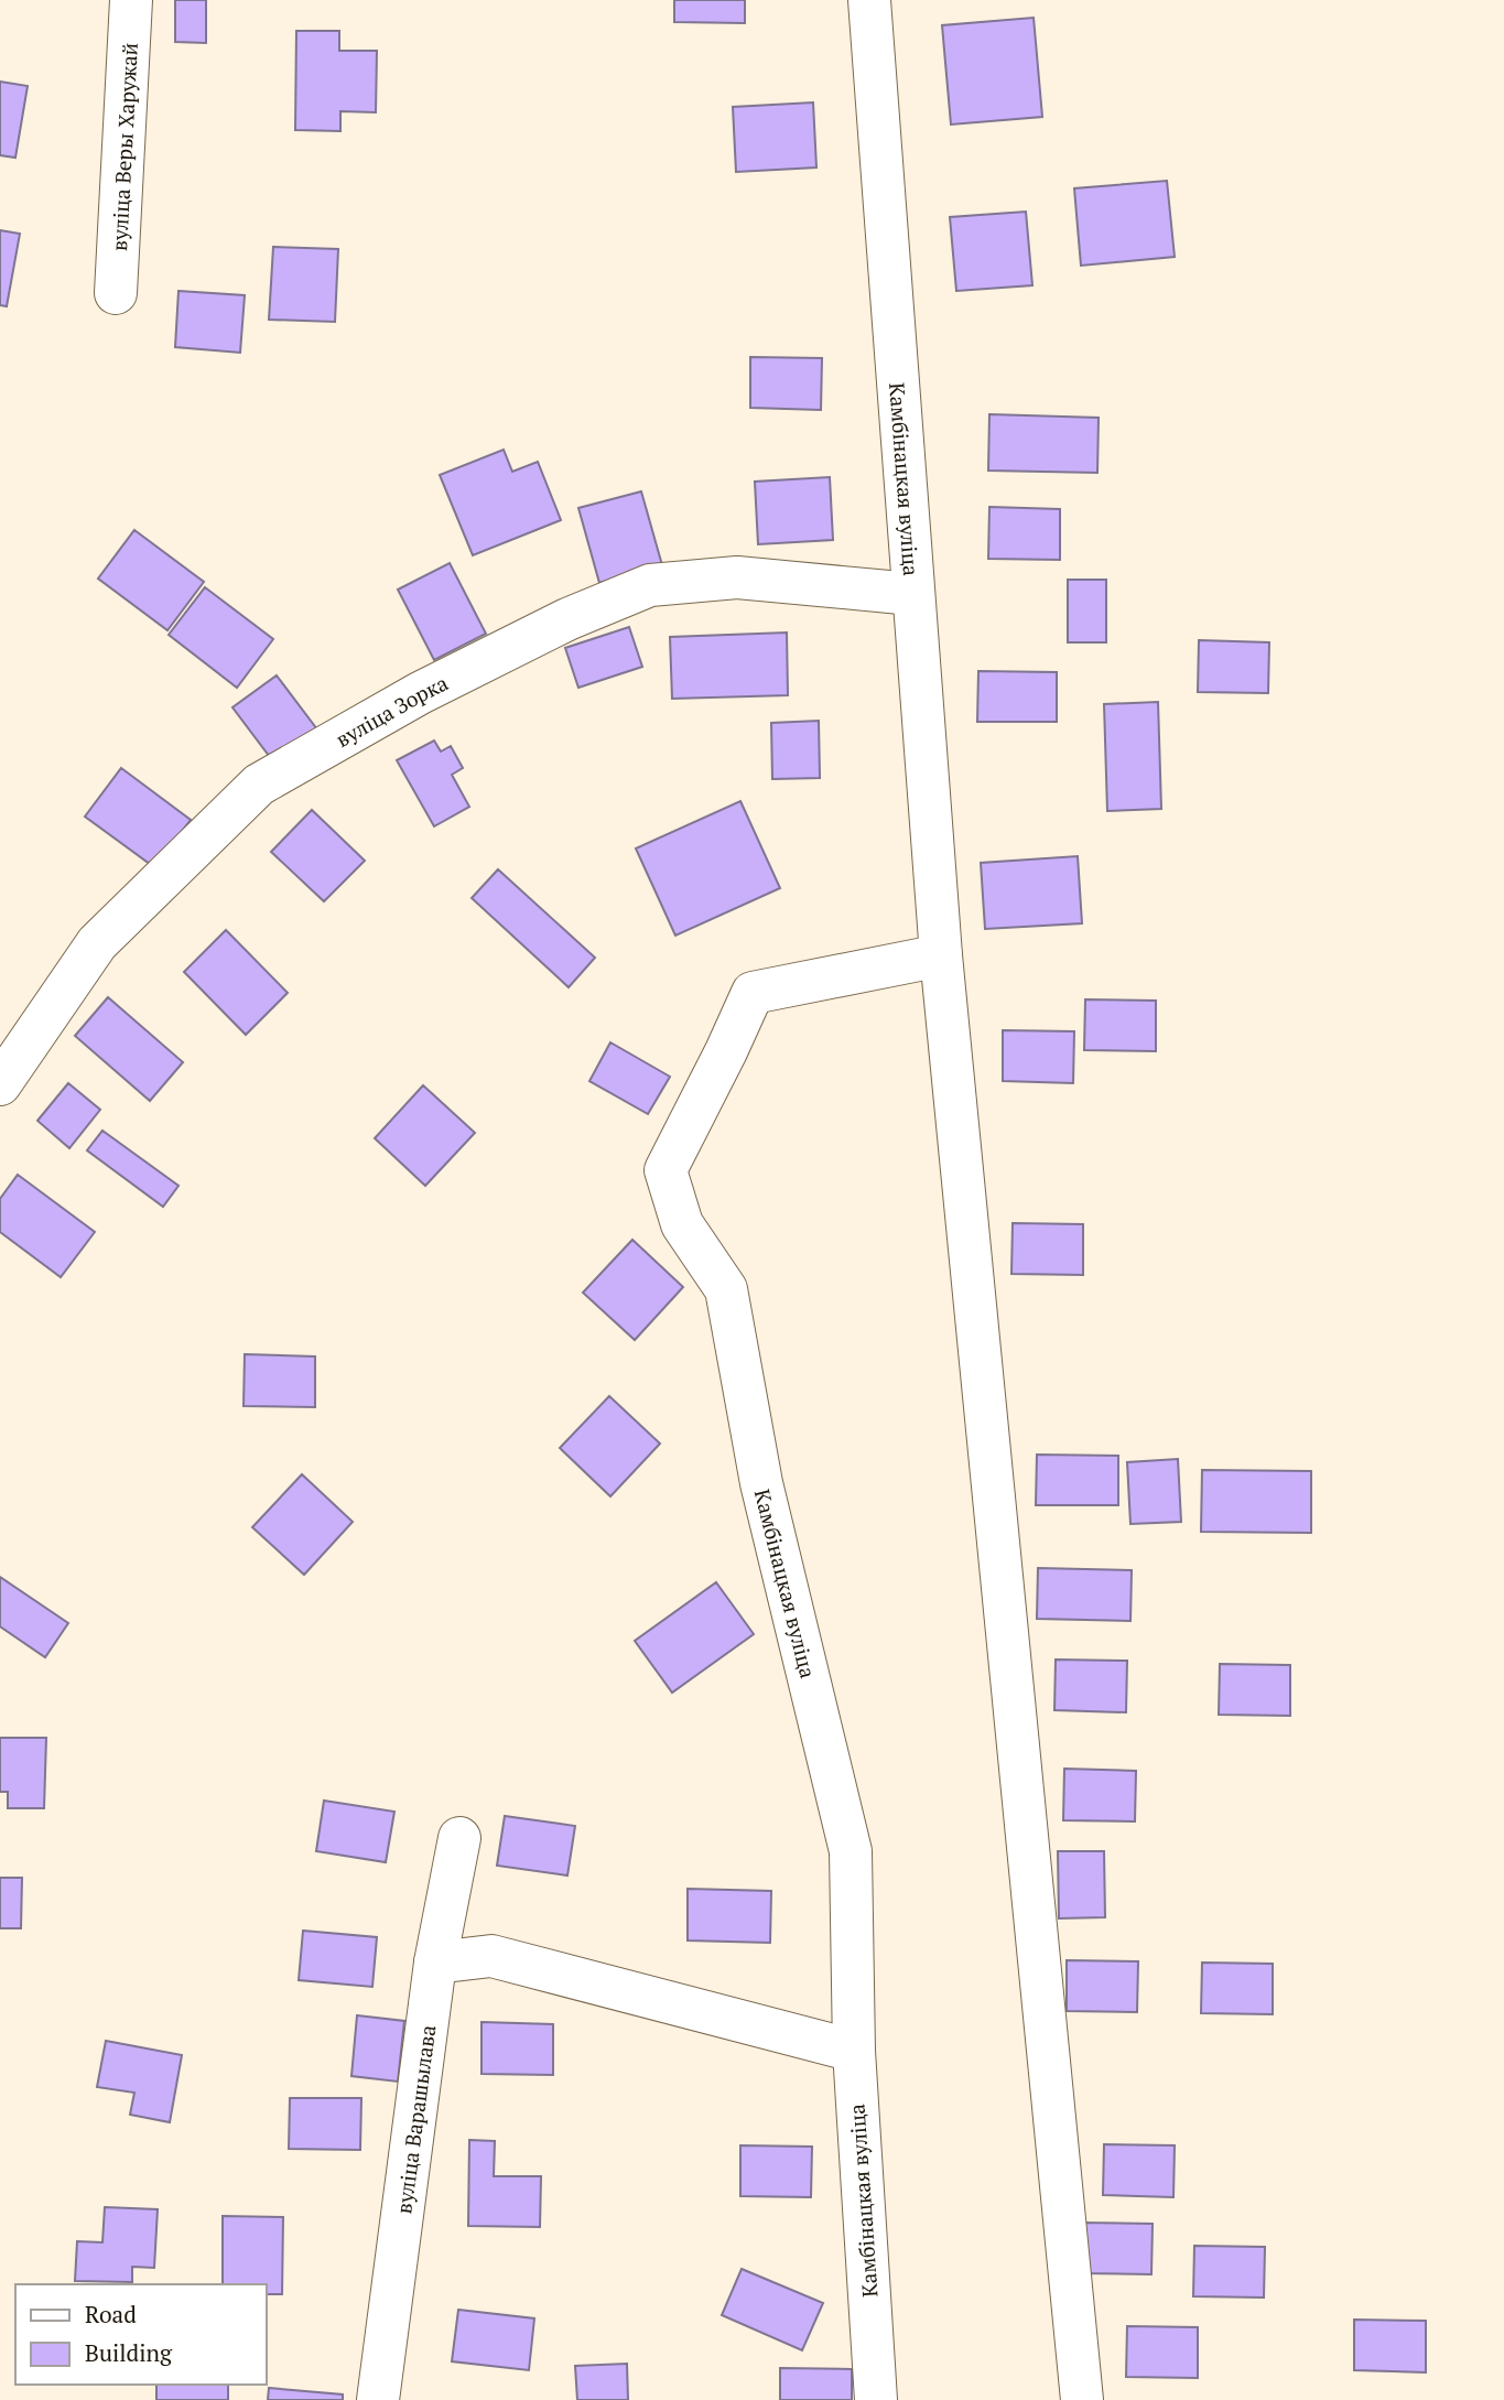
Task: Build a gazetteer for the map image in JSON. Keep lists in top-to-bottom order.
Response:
{
  "streets": {
    "street": [
      "вуліца Веры Харужай",
      "Камбінацкая вуліца",
      "вуліца Зорка",
      "вуліца Варашылава"
    ]
  },
  "crossings": [
    ["Камбінацкая вуліца", "вуліца Зорка"]
  ],
  "legend": ["Road", "Building"]
}
